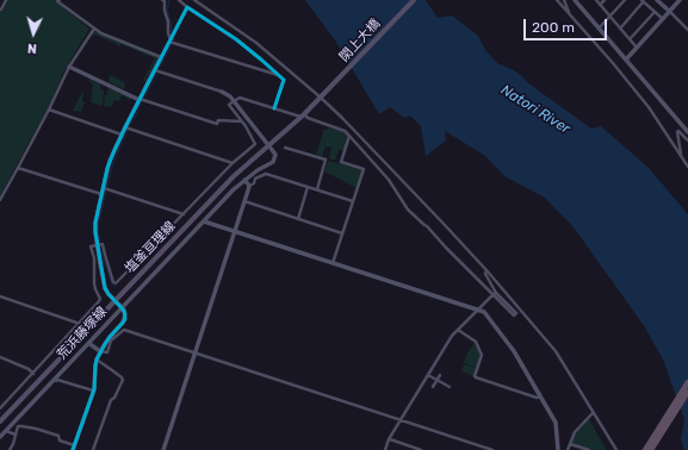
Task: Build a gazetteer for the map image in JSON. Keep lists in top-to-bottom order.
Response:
{
  "streets": {
    "main road": ["閖上大橋", "塩釜亘理線"],
    "street": ["荒浜藤塚線"]
  },
  "crossings": [
    ["閖上大橋", "塩釜亘理線"],
    ["塩釜亘理線", "荒浜藤塚線"]
  ],
  "water": ["Natori River"],
  "scale_bar": "200 m",
  "north": "bottom"
}
